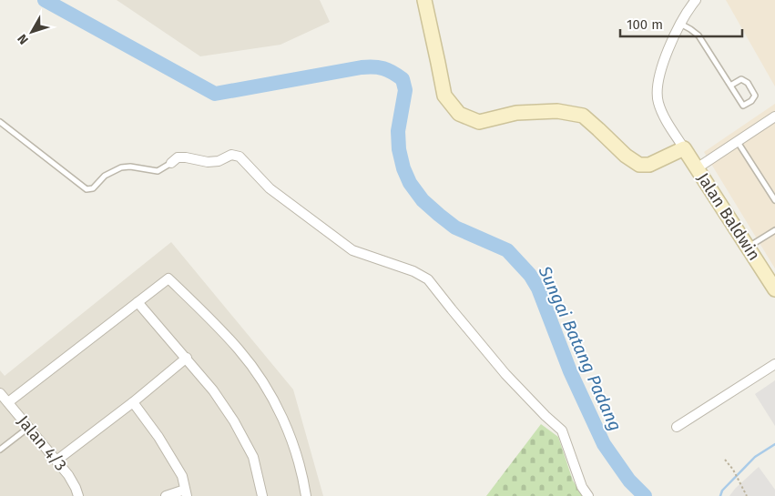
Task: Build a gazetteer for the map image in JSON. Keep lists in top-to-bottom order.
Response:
{
  "streets": {
    "street": ["Jalan Baldwin", "Jalan 4/3"]
  },
  "water": ["Sungai Batang Padang"],
  "scale_bar": "100 m",
  "north": "bottom left"
}
